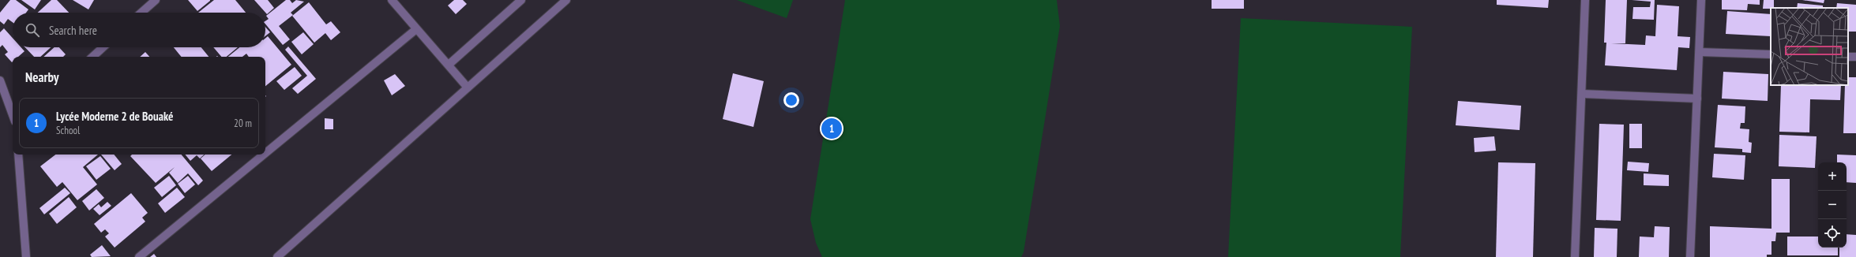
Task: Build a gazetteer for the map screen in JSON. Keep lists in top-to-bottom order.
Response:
{
  "page": {
    "search": "Search here",
    "heading": "Nearby",
    "list": [
      {
        "mark": "1",
        "name": "Lycée Moderne 2 de Bouaké",
        "note": "School",
        "value": "20 m"
      }
    ],
    "pins": "1",
    "map_buttons": ["+", "−"]
  }
}
